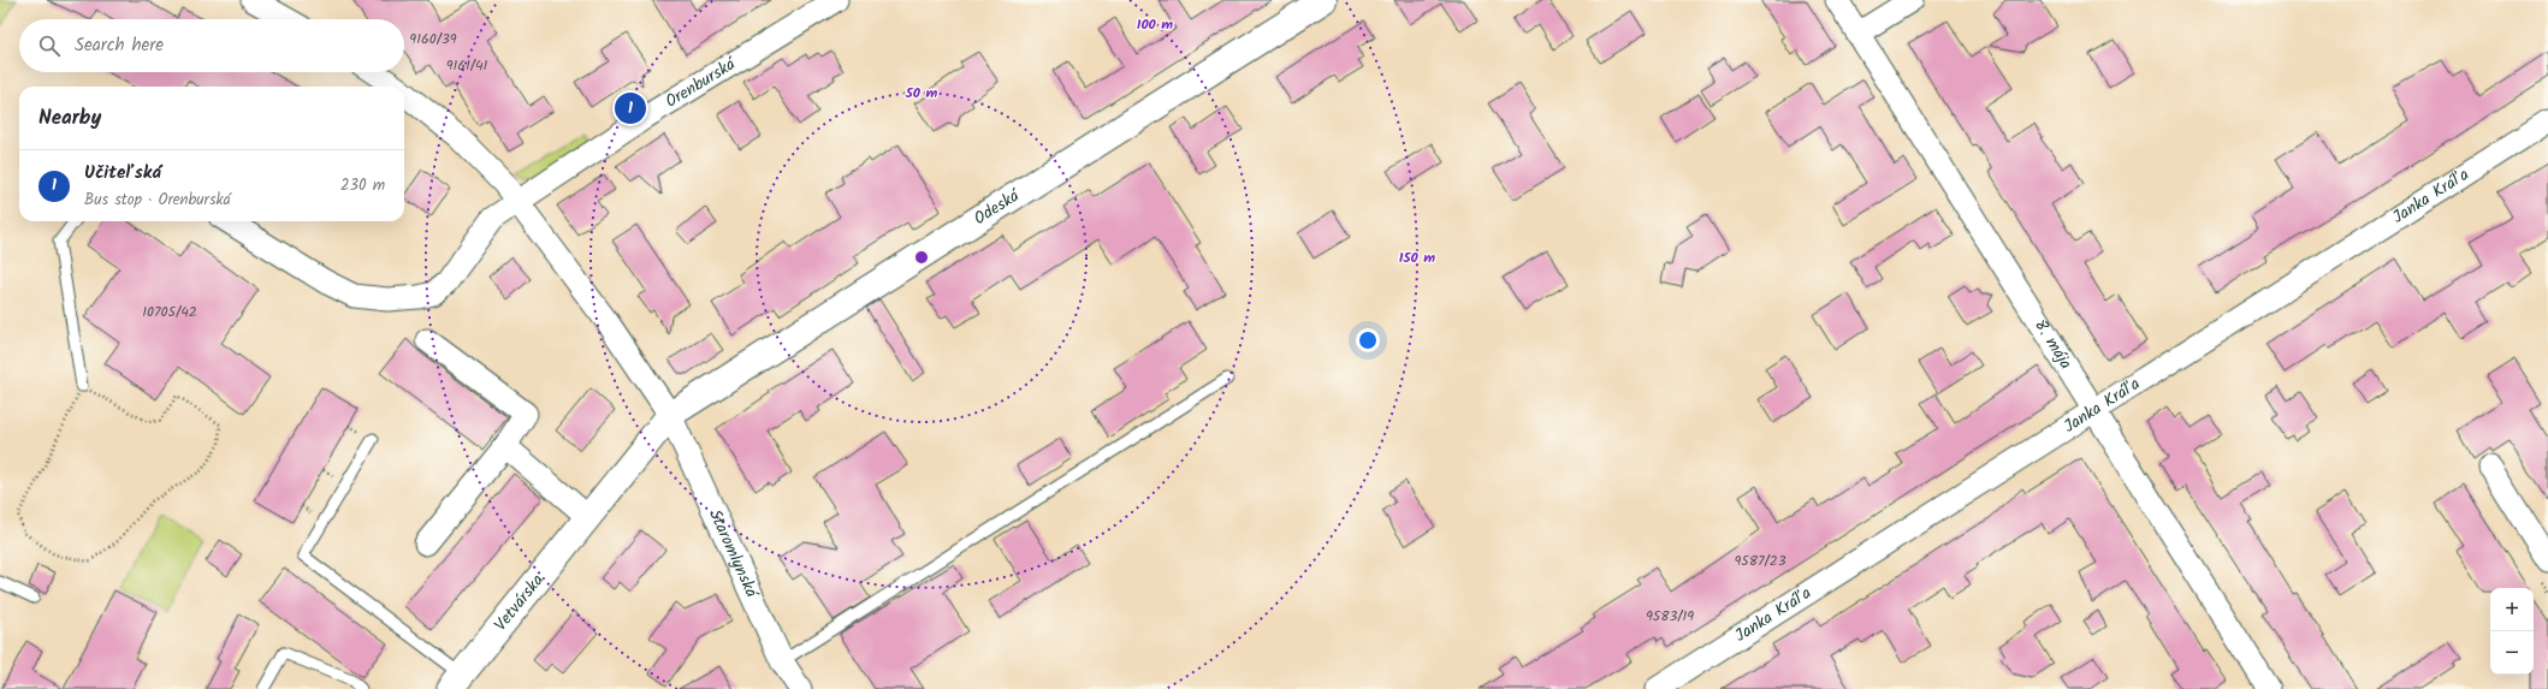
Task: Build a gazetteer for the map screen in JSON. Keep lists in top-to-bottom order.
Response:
{
  "streets": {
    "street": [
      "Orenburská",
      "Janka Kráľa",
      "Odeská",
      "8. mája",
      "Staromlynská",
      "Vetvárska"
    ]
  },
  "crossings": [
    ["Orenburská", "Staromlynská"],
    ["Janka Kráľa", "8. mája"],
    ["Odeská", "Staromlynská"],
    ["Odeská", "Vetvárska"],
    ["Staromlynská", "Vetvárska"]
  ],
  "house_numbers": [
    "9160/39",
    "9161/41",
    "10705/42",
    "9587/23",
    "9583/19"
  ],
  "page": {
    "search": "Search here",
    "heading": "Nearby",
    "pins": "1",
    "list": [
      {
        "mark": "1",
        "name": "Učiteľská",
        "note": "Bus stop · Orenburská",
        "value": "230 m"
      }
    ],
    "map_buttons": ["+", "−"]
  },
  "rings": ["100 m", "50 m", "150 m"]
}
